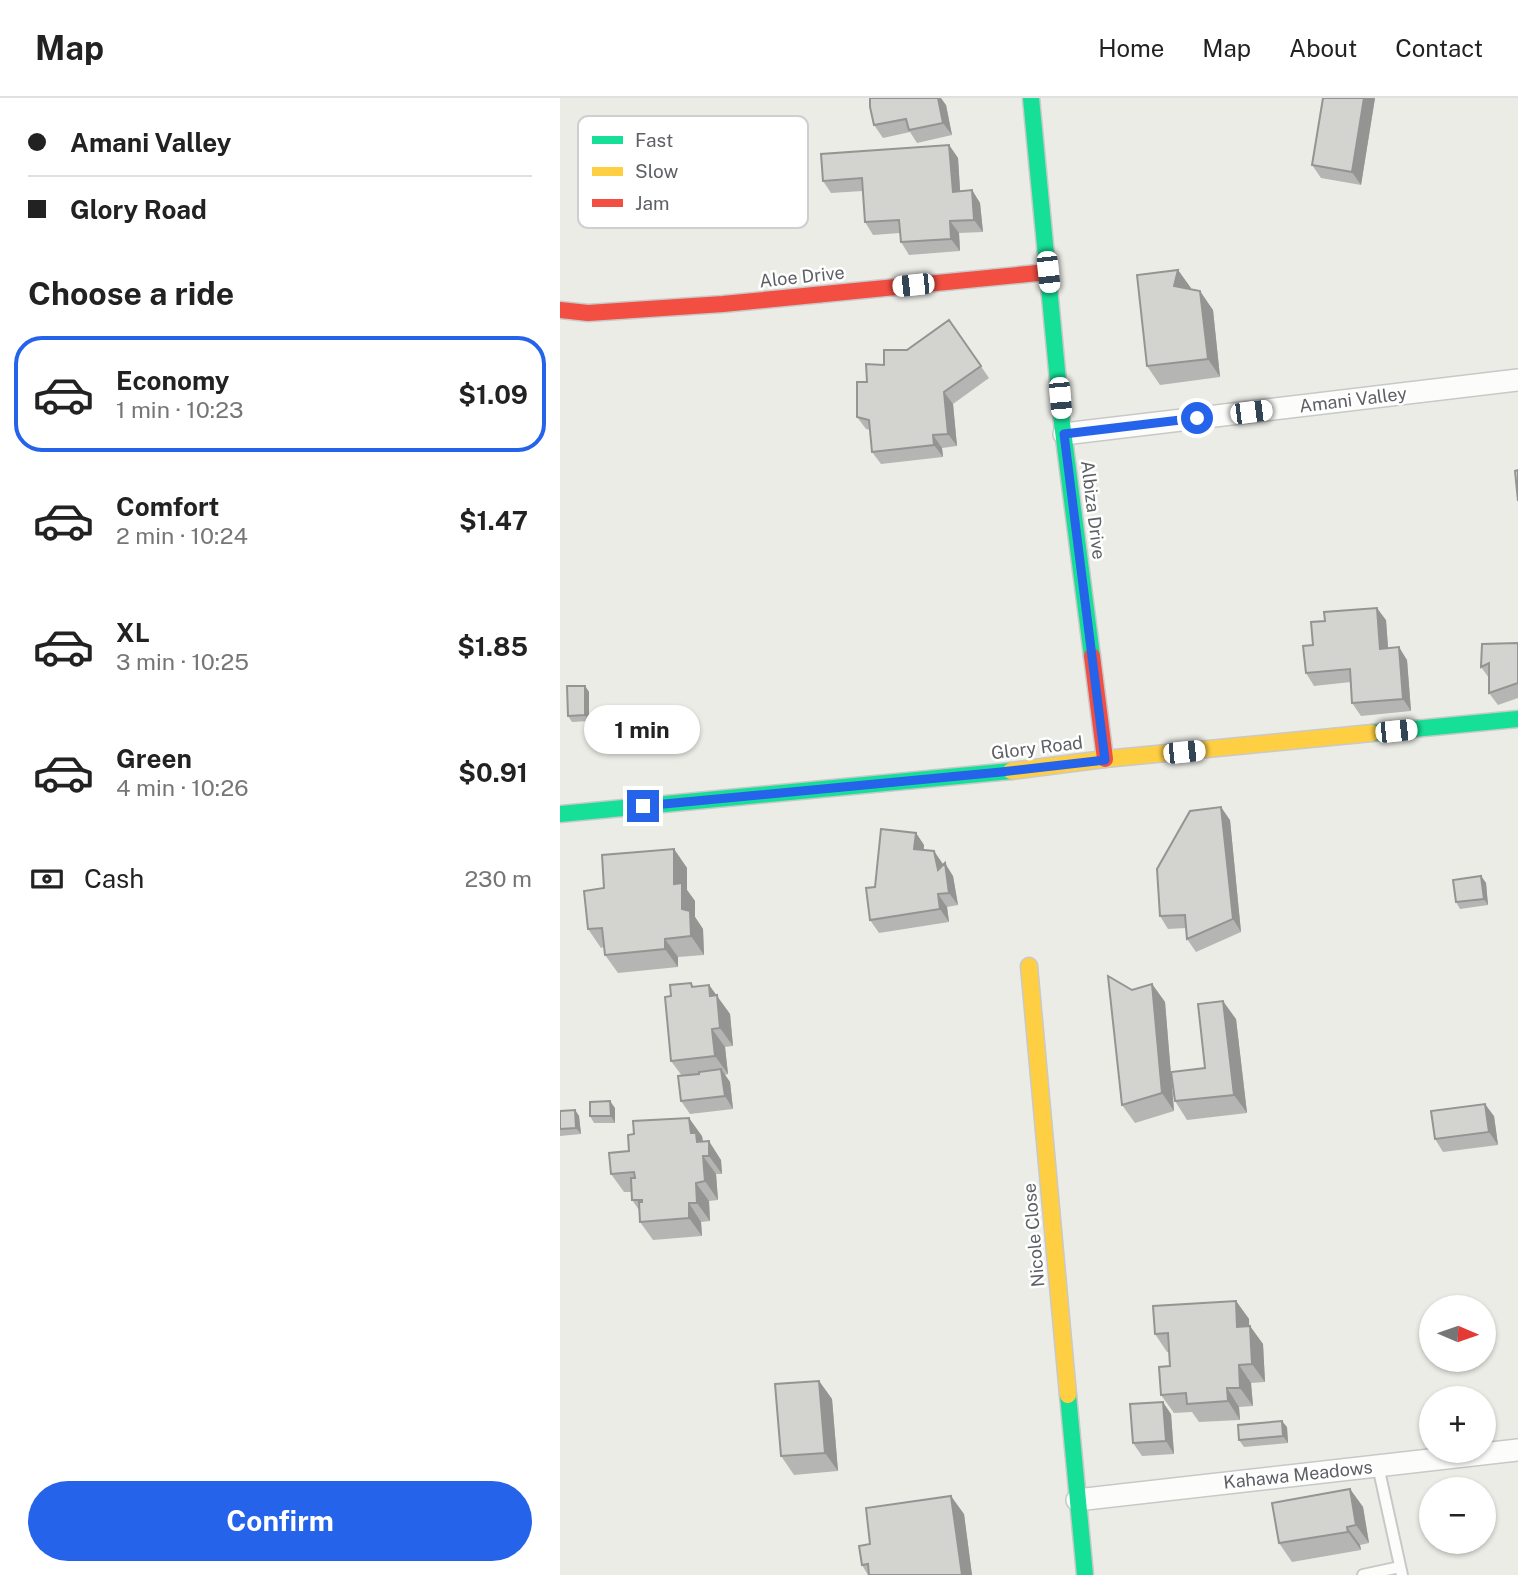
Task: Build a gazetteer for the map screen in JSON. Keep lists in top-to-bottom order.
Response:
{
  "streets": {
    "street": [
      "Aloe Drive",
      "Amani Valley",
      "Albiza Drive",
      "Glory Road",
      "Nicole Close",
      "Kahawa Meadows"
    ]
  },
  "crossings": [
    ["Aloe Drive", "Albiza Drive"],
    ["Amani Valley", "Albiza Drive"],
    ["Albiza Drive", "Glory Road"],
    ["Nicole Close", "Kahawa Meadows"]
  ],
  "legend": ["Fast", "Slow", "Jam"],
  "north": "right",
  "page": {
    "header": "Map",
    "nav": [
      "Home",
      "Map",
      "About",
      "Contact"
    ],
    "banner": ["Amani Valley", "Glory Road"],
    "heading": "Choose a ride",
    "list": [
      {
        "name": "Economy",
        "note": "1 min · 10:23",
        "value": "$1.09"
      },
      {
        "name": "Comfort",
        "note": "2 min · 10:24",
        "value": "$1.47"
      },
      {
        "name": "XL",
        "note": "3 min · 10:25",
        "value": "$1.85"
      },
      {
        "name": "Green",
        "note": "4 min · 10:26",
        "value": "$0.91"
      }
    ],
    "bubble": "1 min",
    "pay": ["Cash", "230 m"],
    "map_buttons": ["+", "−"],
    "buttons": "Confirm"
  }
}
